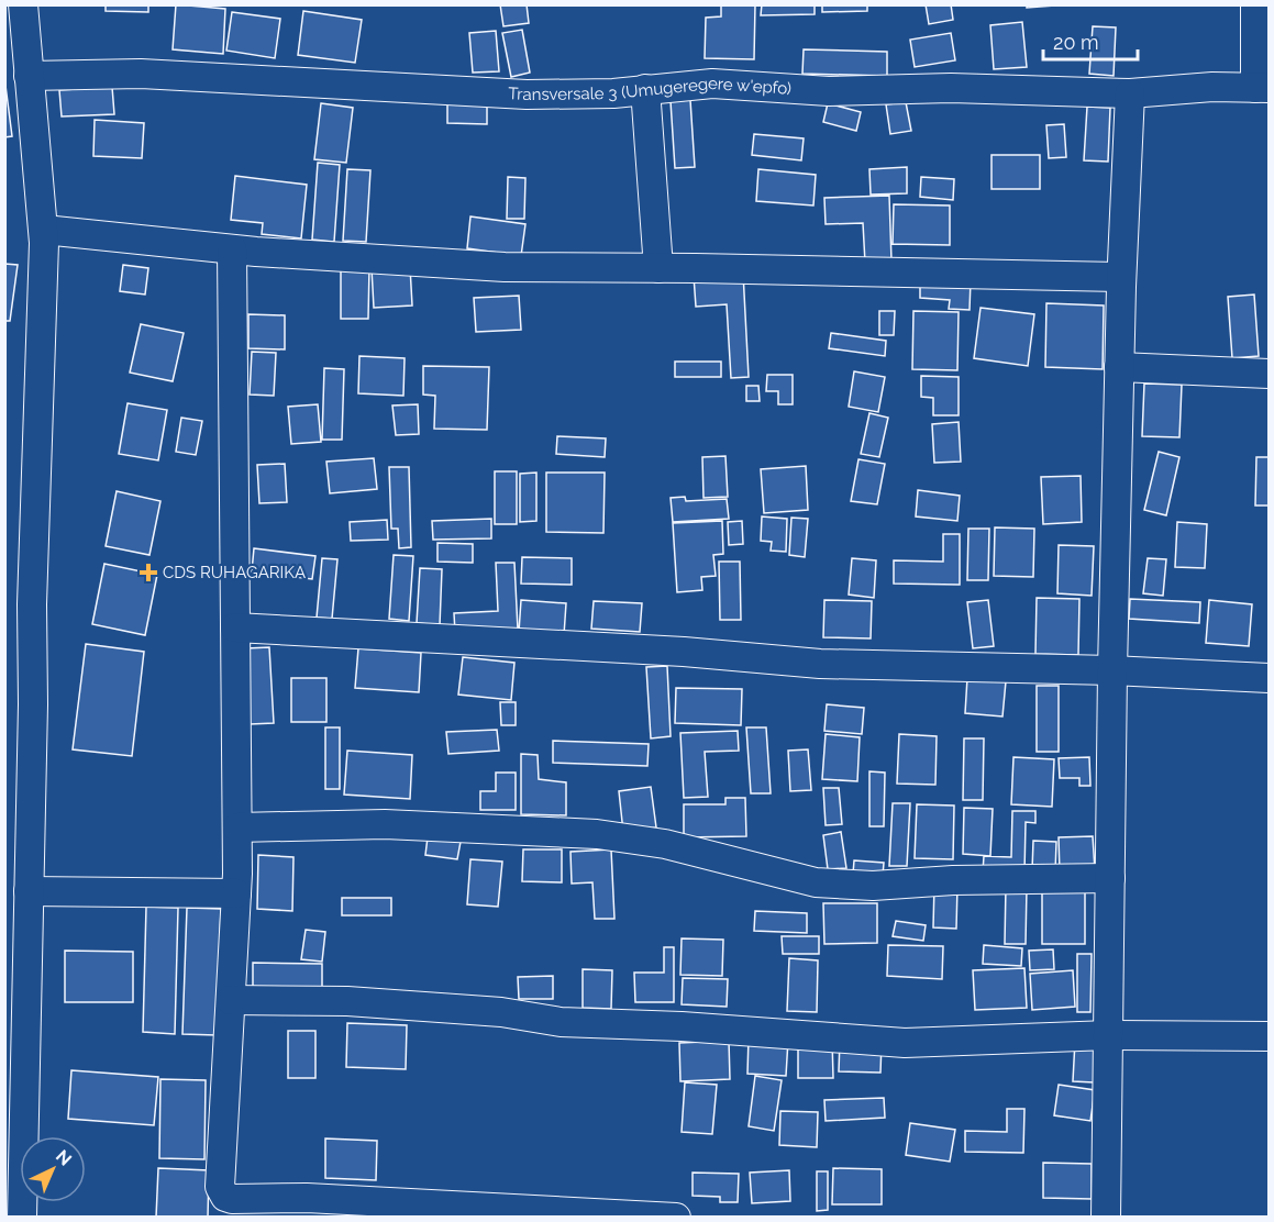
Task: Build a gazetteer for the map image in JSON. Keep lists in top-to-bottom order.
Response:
{
  "streets": {
    "street": ["Transversale 3 (Umugeregere w'epfo)"]
  },
  "places": {
    "health": ["CDS RUHAGARIKA"]
  },
  "scale_bar": "20 m",
  "north": "top right"
}
